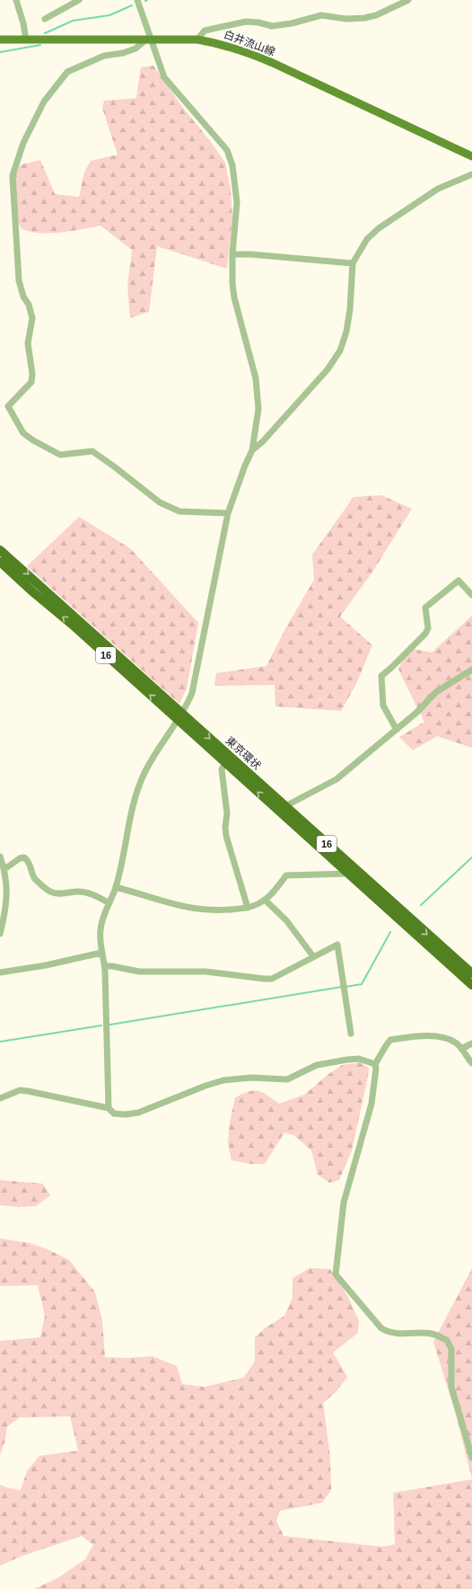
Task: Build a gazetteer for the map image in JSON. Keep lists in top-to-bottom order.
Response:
{
  "streets": {
    "highway": ["16", "東京環状"],
    "main road": ["白井流山線"]
  }
}
